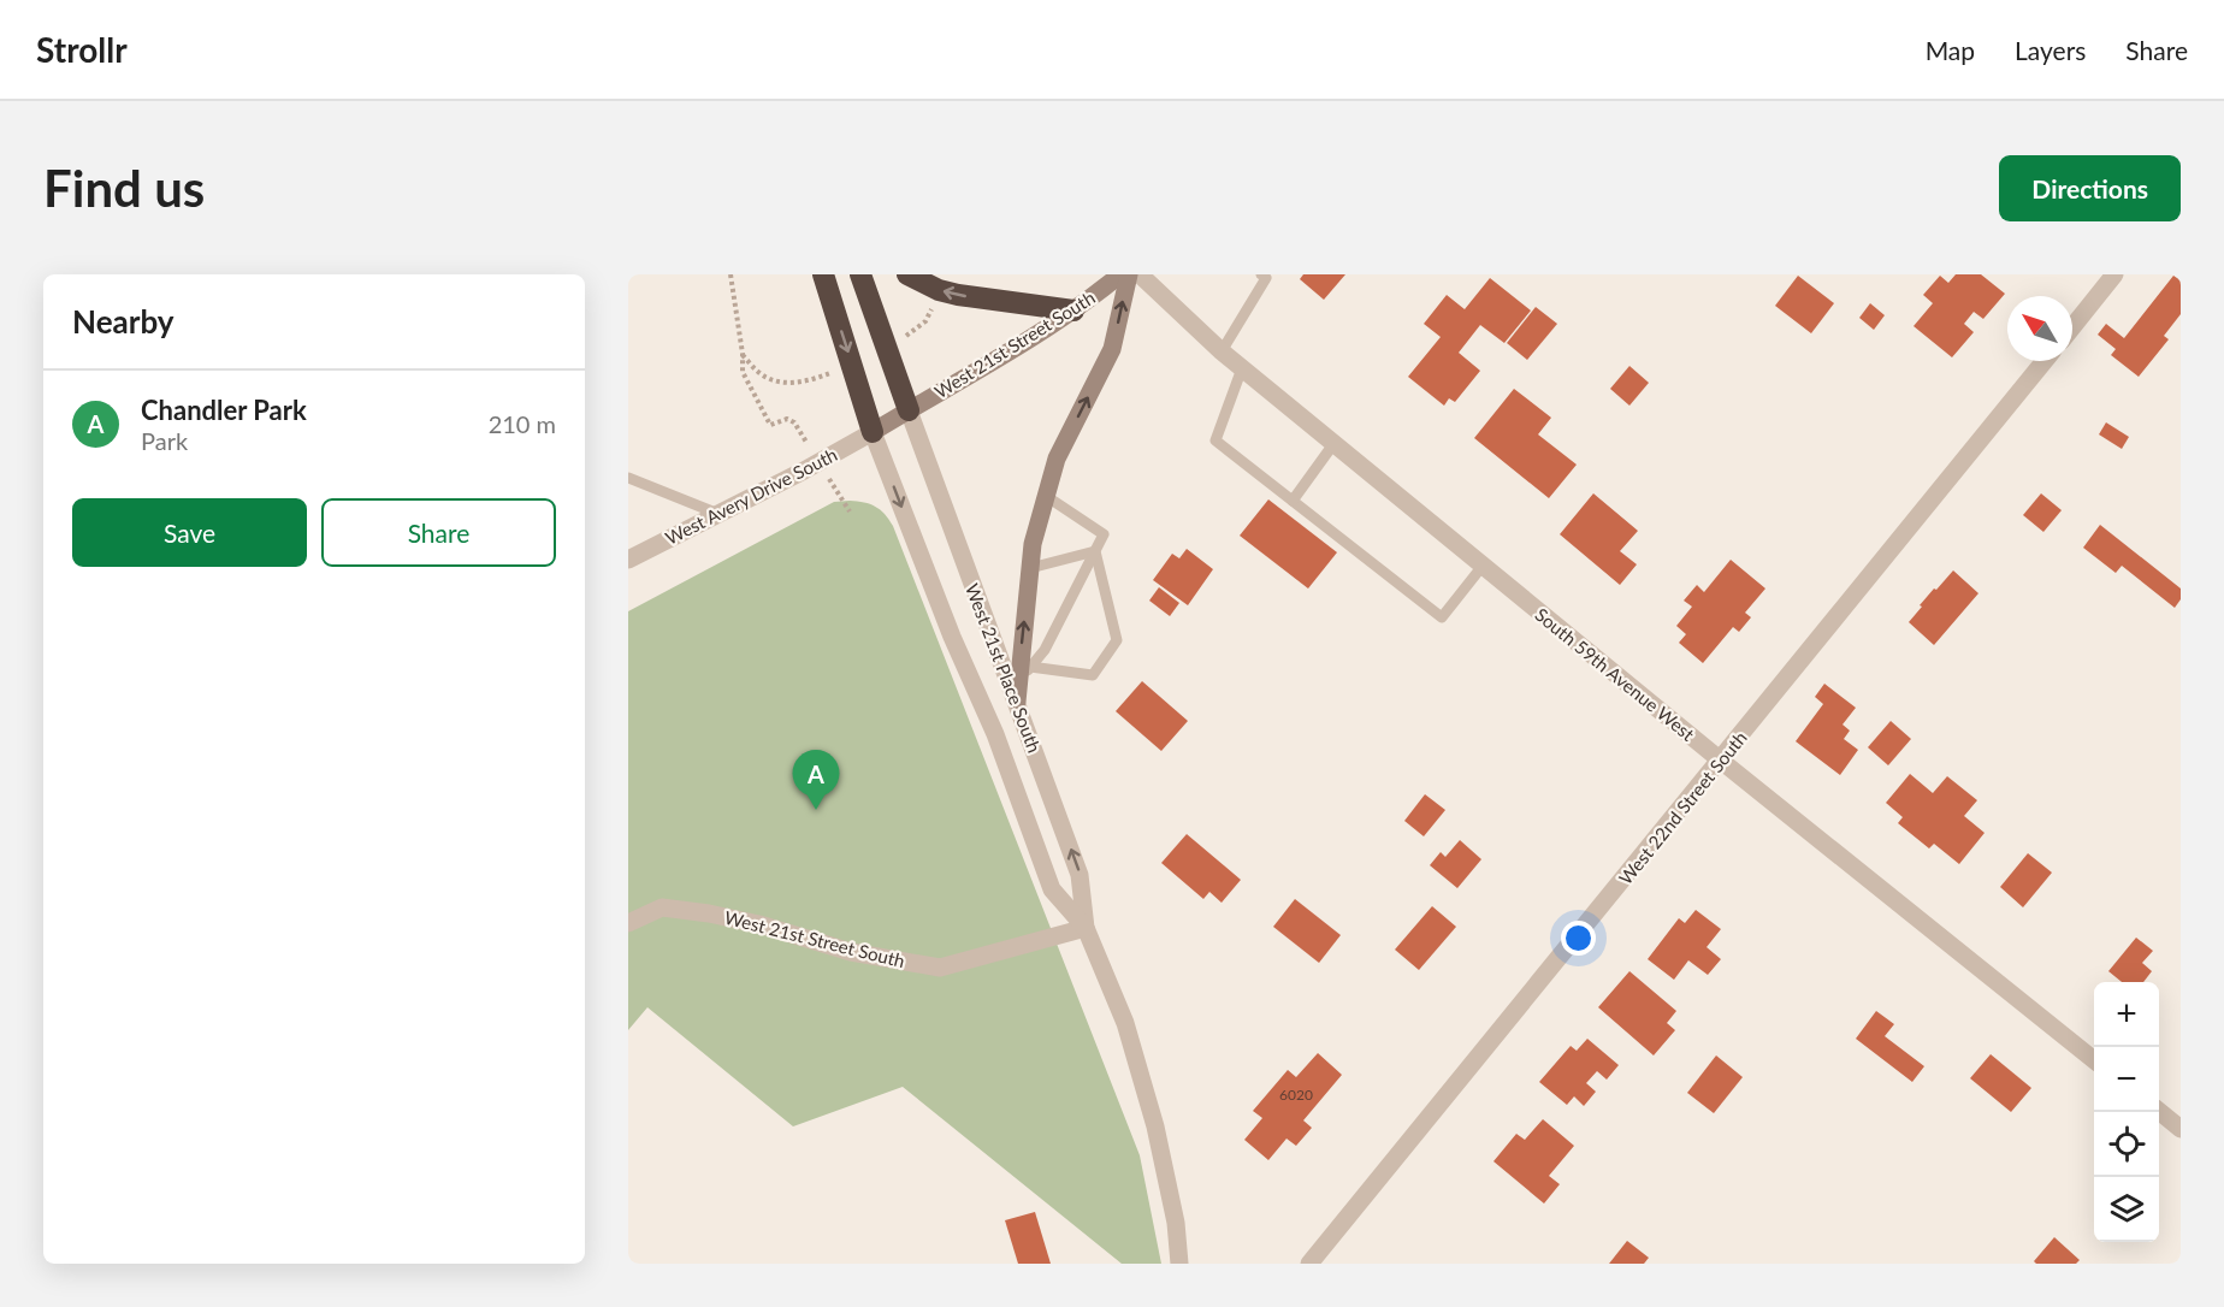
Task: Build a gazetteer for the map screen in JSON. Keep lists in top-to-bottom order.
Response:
{
  "streets": {
    "main road": ["West 21st Street South"],
    "street": [
      "West Avery Drive South",
      "West 21st Place South",
      "South 59th Avenue West",
      "West 22nd Street South"
    ]
  },
  "crossings": [
    ["West 21st Street South", "West Avery Drive South"],
    ["West 21st Street South", "West 21st Place South"],
    ["West Avery Drive South", "West 21st Place South"],
    ["South 59th Avenue West", "West 22nd Street South"]
  ],
  "house_numbers": ["6020"],
  "north": "top left",
  "page": {
    "header": "Strollr",
    "nav": ["Map", "Layers", "Share"],
    "buttons": [
      "Directions",
      ["Save", "Share"]
    ],
    "title": "Find us",
    "heading": "Nearby",
    "list": [
      {
        "mark": "A",
        "name": "Chandler Park",
        "note": "Park",
        "value": "210 m"
      }
    ],
    "pins": "A",
    "map_buttons": ["+", "−"]
  }
}
